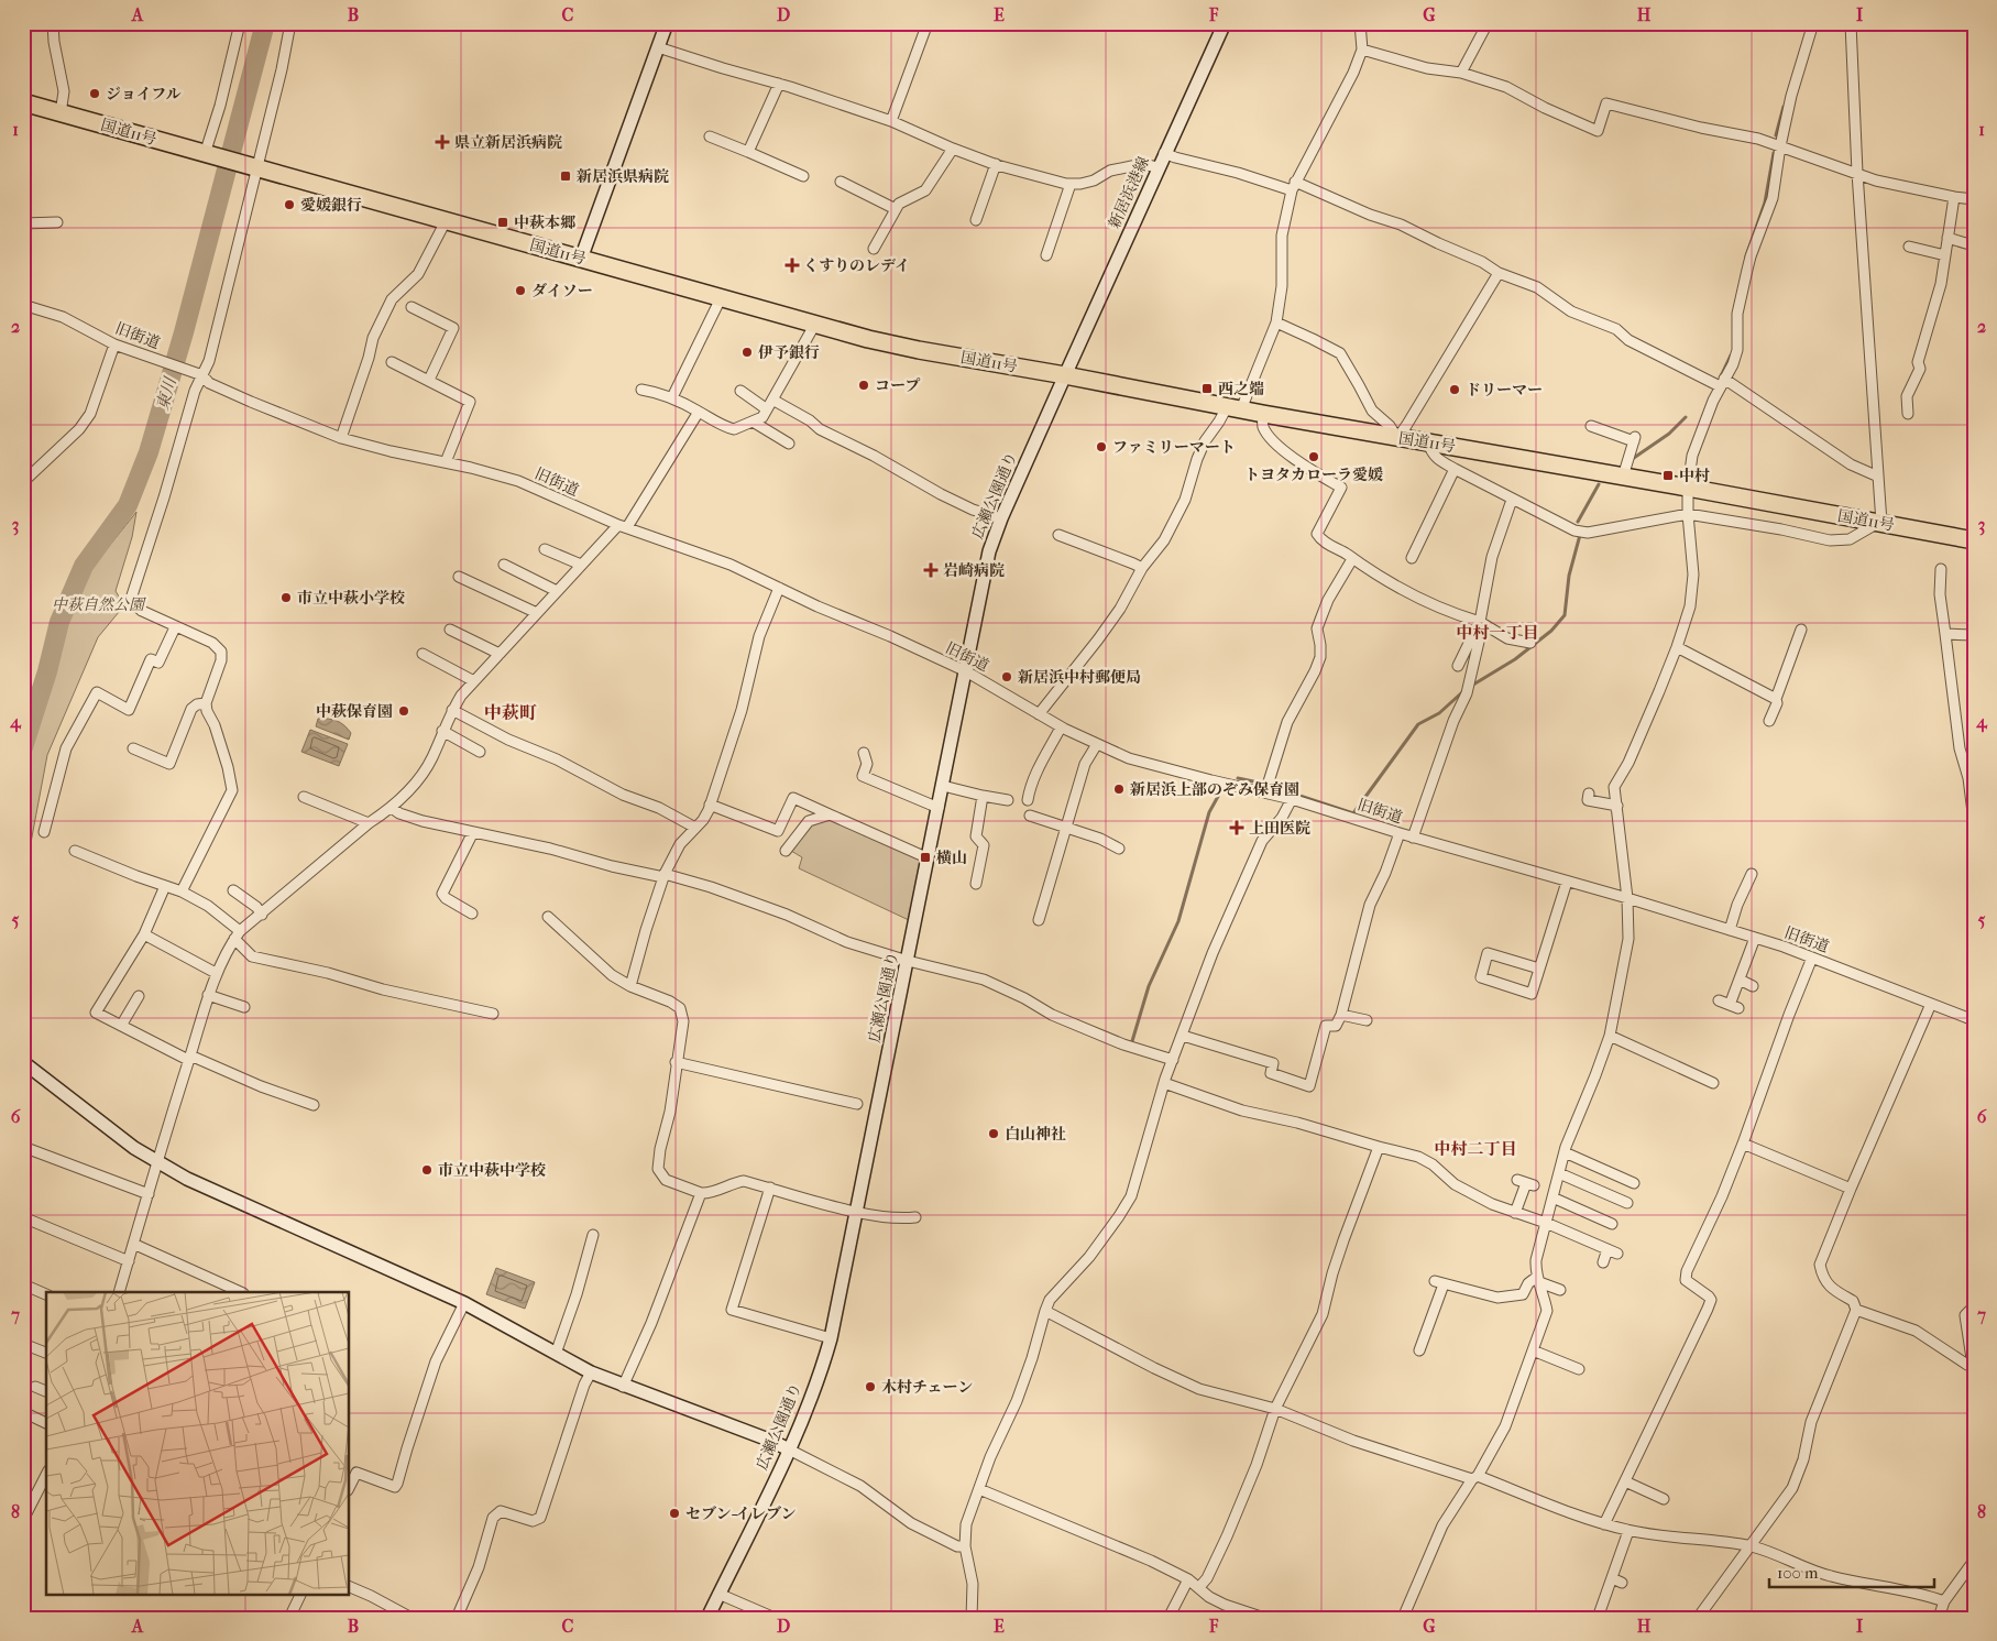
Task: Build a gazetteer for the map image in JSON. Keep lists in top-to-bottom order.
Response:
{
  "streets": {
    "highway": ["国道11号"],
    "street": ["新居浜港線", "旧街道", "広瀬公園通り"]
  },
  "crossings": [
    ["国道11号", "新居浜港線"],
    ["国道11号", "広瀬公園通り"],
    ["新居浜港線", "広瀬公園通り"],
    ["旧街道", "広瀬公園通り"]
  ],
  "districts": ["中村一丁目", "中萩町", "中村二丁目"],
  "water": ["東川"],
  "parks": ["中萩自然公園"],
  "places": {
    "other": [
      "ジョイフル",
      "愛媛銀行",
      "ダイソー",
      "伊予銀行",
      "コープ",
      "ドリーマー",
      "ファミリーマート",
      "トヨタカローラ愛媛",
      "市立中萩小学校",
      "新居浜中村郵便局",
      "中萩保育園",
      "新居浜上部のぞみ保育園",
      "白山神社",
      "市立中萩中学校",
      "木村チェーン",
      "セブン-イレブン"
    ],
    "health": [
      "県立新居浜病院",
      "くすりのレデイ",
      "岩崎病院",
      "上田医院"
    ],
    "transit": [
      "新居浜県病院",
      "中萩本郷",
      "西之端",
      "中村",
      "横山"
    ]
  },
  "scale_bar": "100 m",
  "grid": {
    "columns": [
      "A",
      "B",
      "C",
      "D",
      "E",
      "F",
      "G",
      "H",
      "I"
    ],
    "rows": [
      "1",
      "2",
      "3",
      "4",
      "5",
      "6",
      "7",
      "8"
    ]
  }
}
